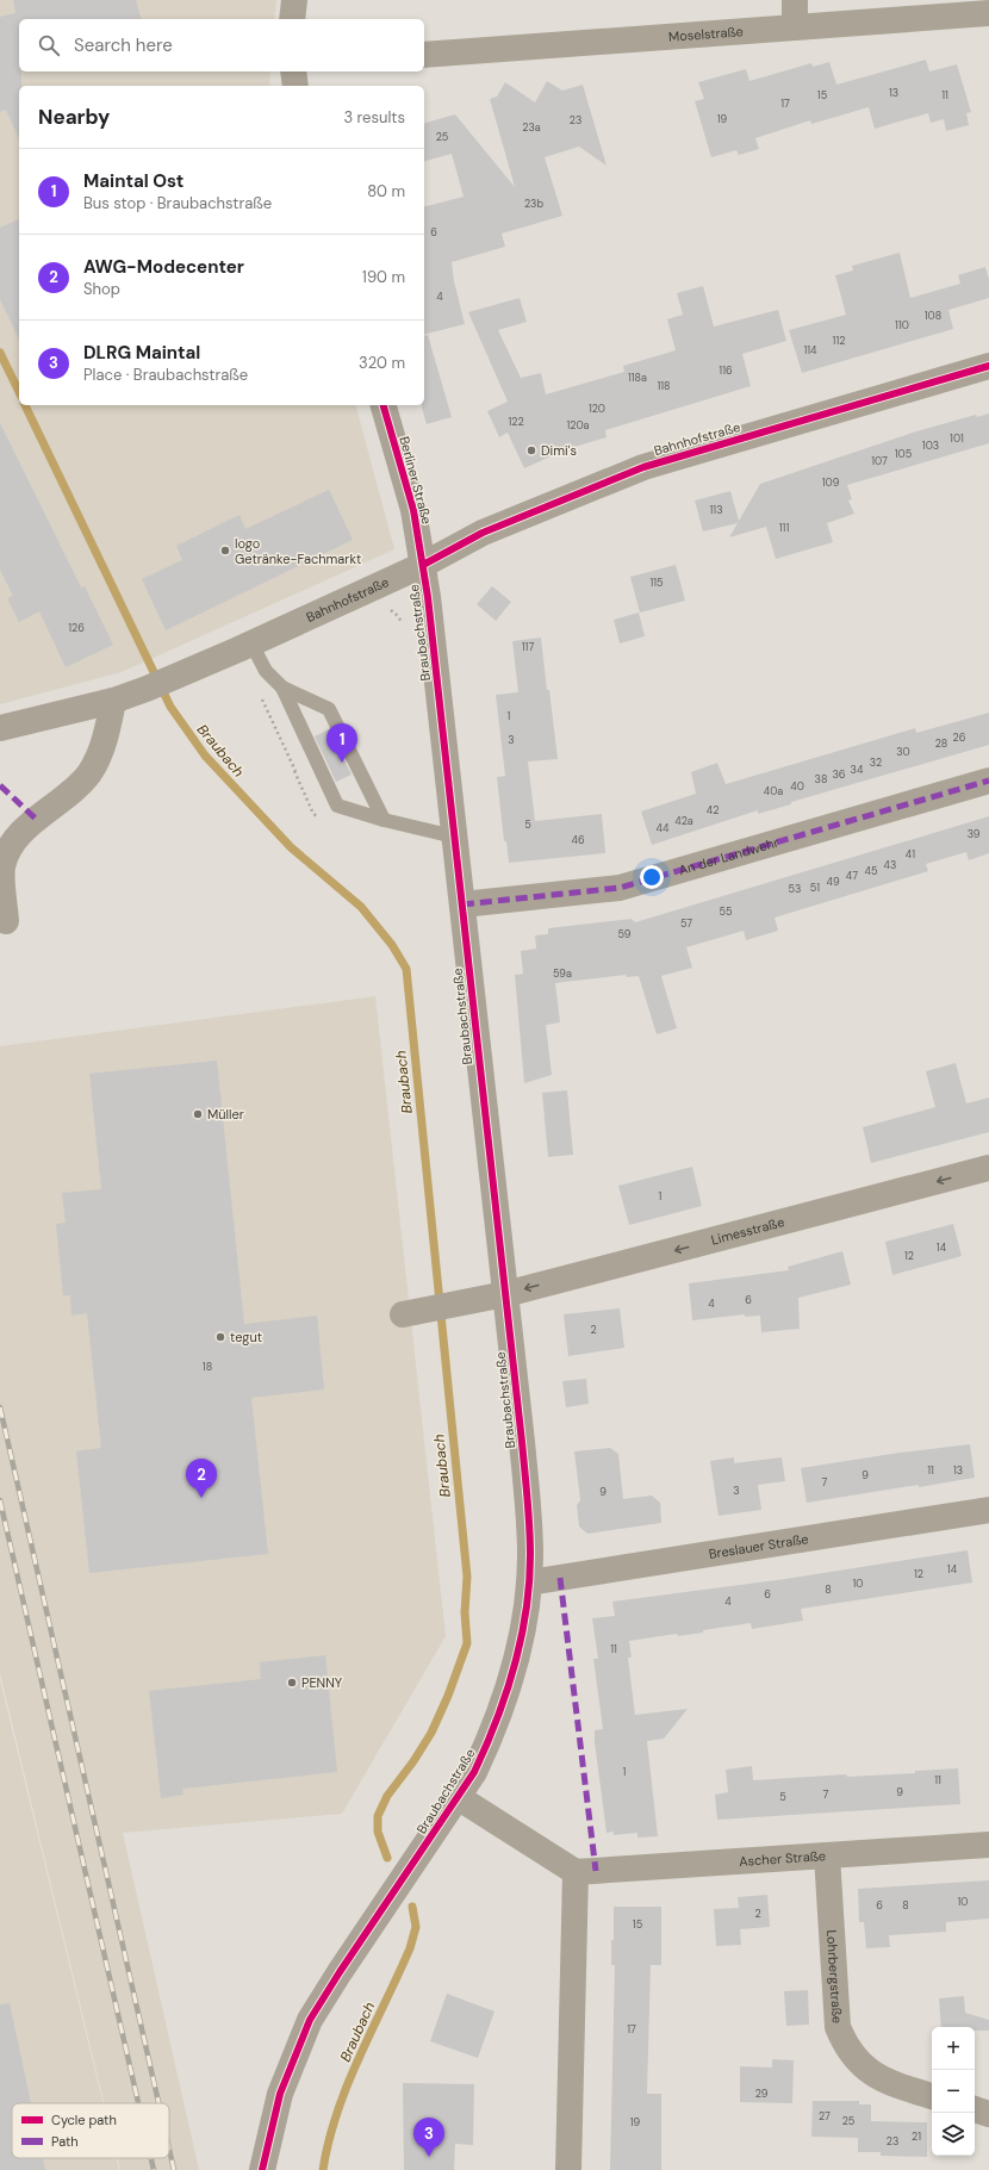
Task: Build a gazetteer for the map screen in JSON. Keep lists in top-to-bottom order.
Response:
{
  "streets": {
    "street": [
      "Moselstraße",
      "Bahnhofstraße",
      "Berliner Straße",
      "Braubachstraße",
      "An der Landwehr",
      "Limesstraße",
      "Breslauer Straße",
      "Ascher Straße",
      "Lohrbergstraße"
    ]
  },
  "crossings": [
    ["Bahnhofstraße", "Berliner Straße"],
    ["Bahnhofstraße", "Braubachstraße"],
    ["Berliner Straße", "Braubachstraße"],
    ["Braubachstraße", "An der Landwehr"],
    ["Braubachstraße", "Limesstraße"],
    ["Braubachstraße", "Breslauer Straße"],
    ["Braubachstraße", "Ascher Straße"],
    ["Ascher Straße", "Lohrbergstraße"]
  ],
  "one_way": ["Limesstraße"],
  "water": ["Braubach"],
  "places": [
    "Dimi's",
    "logo Getränke-Fachmarkt",
    "Müller",
    "tegut",
    "PENNY"
  ],
  "house_numbers": [
    "13",
    "15",
    "11",
    "17",
    "19",
    "23",
    "23a",
    "25",
    "23b",
    "6",
    "4",
    "108",
    "110",
    "112",
    "114",
    "116",
    "118a",
    "118",
    "120",
    "122",
    "120a",
    "101",
    "103",
    "105",
    "107",
    "109",
    "113",
    "111",
    "115",
    "126",
    "117",
    "1",
    "26",
    "3",
    "28",
    "30",
    "32",
    "34",
    "36",
    "38",
    "40",
    "40a",
    "42",
    "42a",
    "5",
    "44",
    "39",
    "46",
    "41",
    "43",
    "45",
    "47",
    "49",
    "51",
    "53",
    "55",
    "57",
    "59",
    "59a",
    "1",
    "14",
    "12",
    "6",
    "4",
    "2",
    "18",
    "11",
    "13",
    "9",
    "7",
    "3",
    "9",
    "14",
    "12",
    "10",
    "8",
    "6",
    "4",
    "11",
    "1",
    "11",
    "9",
    "7",
    "5",
    "10",
    "6",
    "8",
    "2",
    "15",
    "17",
    "29",
    "27",
    "25",
    "19",
    "21",
    "23"
  ],
  "legend": ["Cycle path", "Path"],
  "page": {
    "search": "Search here",
    "heading": ["Nearby", "3 results"],
    "list": [
      {
        "mark": "1",
        "name": "Maintal Ost",
        "note": "Bus stop · Braubachstraße",
        "value": "80 m"
      },
      {
        "mark": "2",
        "name": "AWG-Modecenter",
        "note": "Shop",
        "value": "190 m"
      },
      {
        "mark": "3",
        "name": "DLRG Maintal",
        "note": "Place · Braubachstraße",
        "value": "320 m"
      }
    ],
    "pins": ["1", "2", "3"],
    "map_buttons": ["+", "−"]
  }
}
